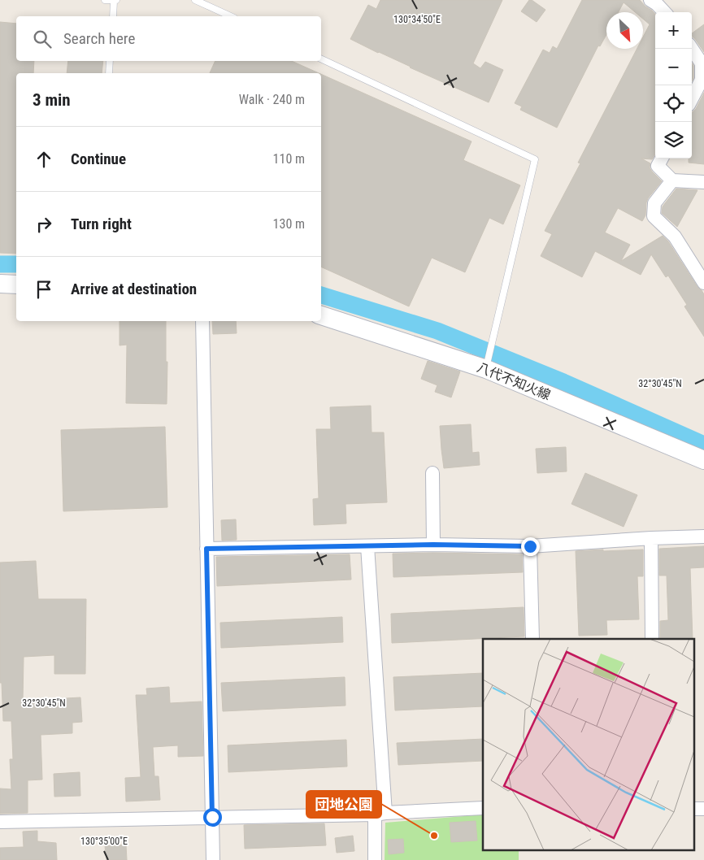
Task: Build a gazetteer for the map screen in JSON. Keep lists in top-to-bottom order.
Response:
{
  "streets": {
    "main road": ["八代不知火線"]
  },
  "places": ["団地公園"],
  "north": "bottom right",
  "page": {
    "map_buttons": ["+", "−"],
    "search": "Search here",
    "heading": ["3 min", "Walk · 240 m"],
    "list": [
      ["Continue", "110 m"],
      ["Turn right", "130 m"],
      "Arrive at destination"
    ]
  },
  "coordinates": ["130°34'50\"E", "32°30'45\"N", "130°35'00\"E"]
}
